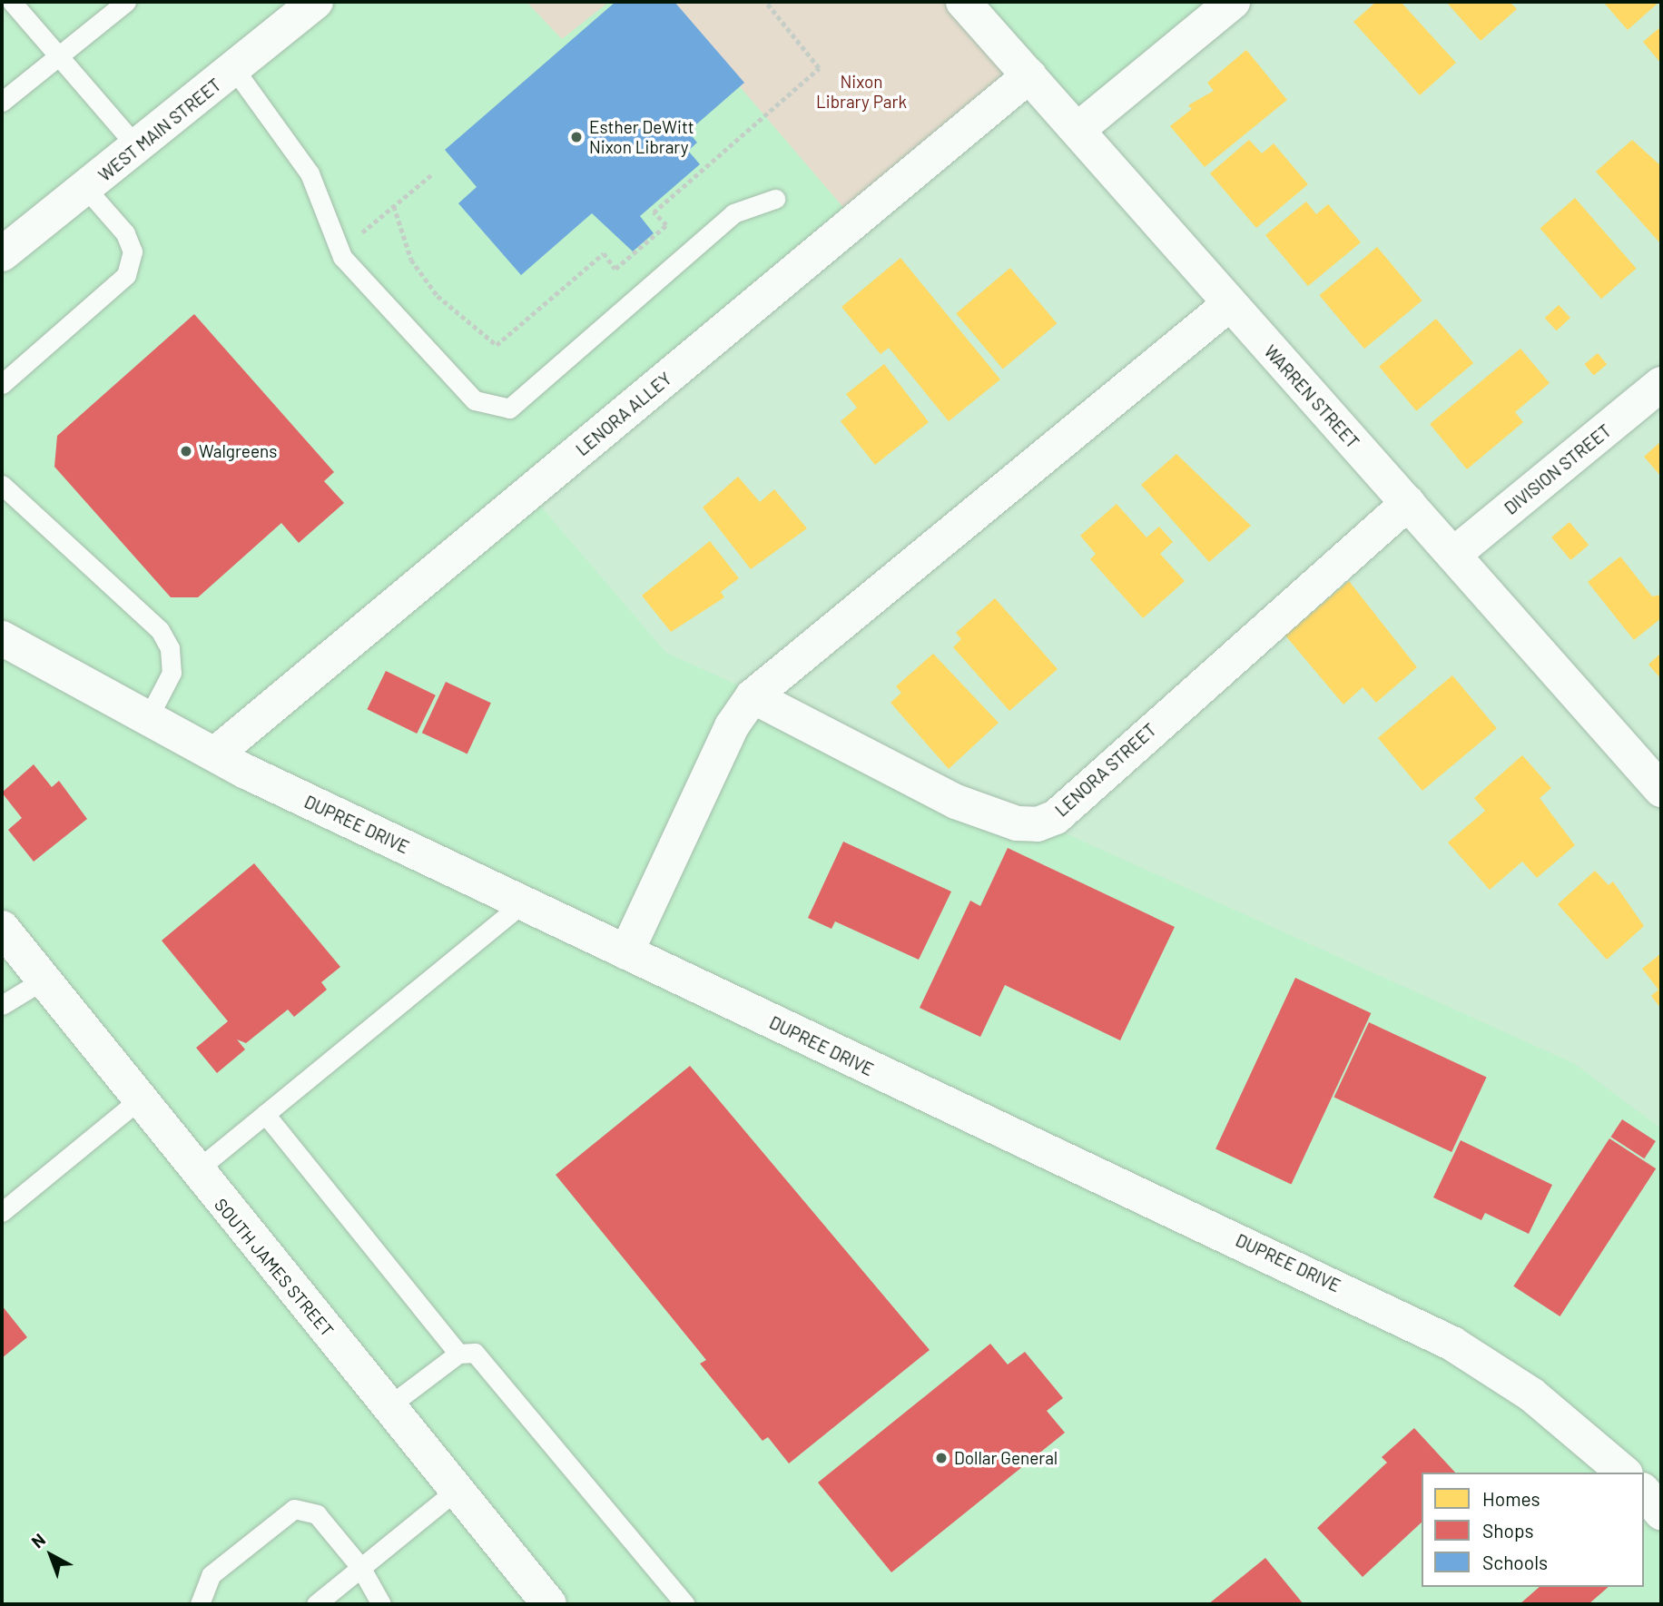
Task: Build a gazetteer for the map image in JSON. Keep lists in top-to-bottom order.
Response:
{
  "streets": {
    "street": [
      "WEST MAIN STREET",
      "WARREN STREET",
      "LENORA ALLEY",
      "DIVISION STREET",
      "LENORA STREET",
      "DUPREE DRIVE",
      "SOUTH JAMES STREET"
    ]
  },
  "crossings": [
    ["WARREN STREET", "LENORA ALLEY"],
    ["WARREN STREET", "DIVISION STREET"],
    ["WARREN STREET", "LENORA STREET"],
    ["LENORA ALLEY", "DUPREE DRIVE"]
  ],
  "parks": ["Nixon Library Park"],
  "places": ["Esther DeWitt Nixon Library", "Walgreens", "Dollar General"],
  "legend": ["Homes", "Shops", "Schools"],
  "north": "top left"
}
